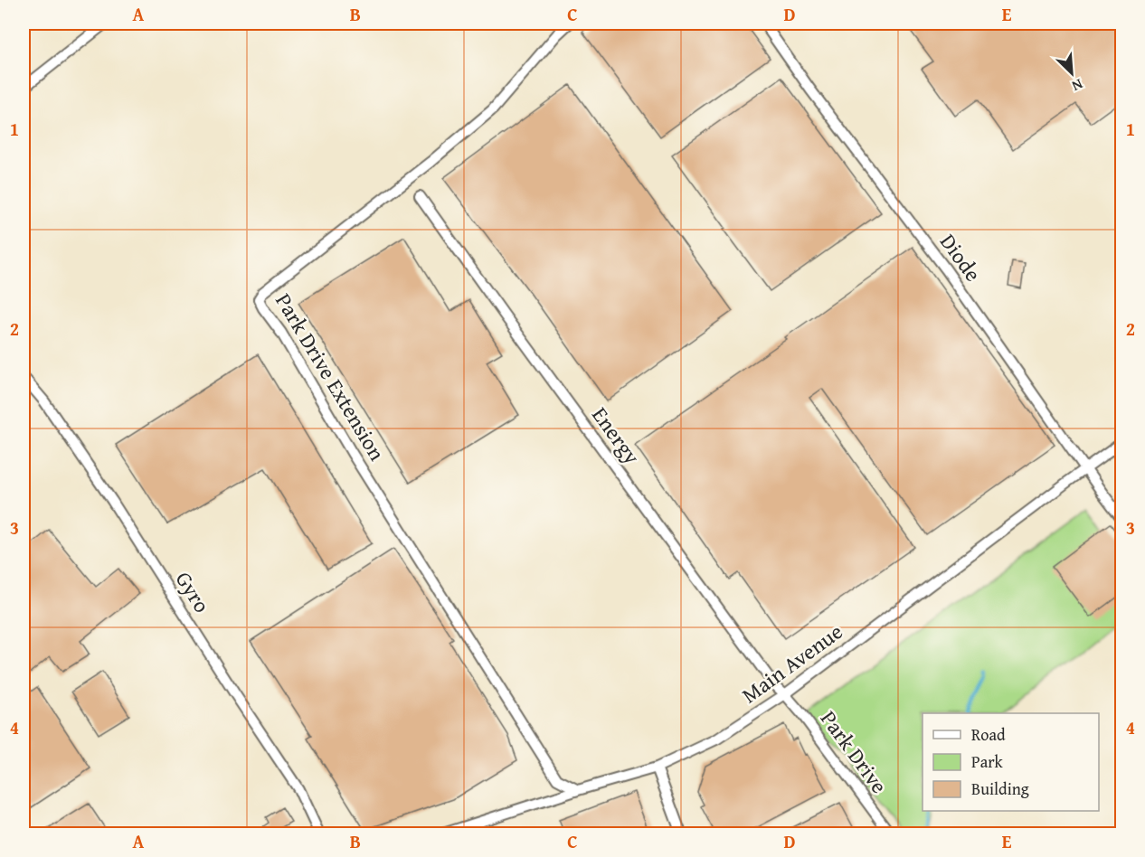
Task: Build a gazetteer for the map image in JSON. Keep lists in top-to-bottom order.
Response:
{
  "streets": {
    "street": [
      "Diode",
      "Park Drive Extension",
      "Energy",
      "Gyro",
      "Main Avenue",
      "Park Drive"
    ]
  },
  "crossings": [
    ["Diode", "Main Avenue"],
    ["Park Drive Extension", "Main Avenue"],
    ["Energy", "Main Avenue"],
    ["Energy", "Park Drive"],
    ["Main Avenue", "Park Drive"]
  ],
  "legend": ["Road", "Park", "Building"],
  "north": "bottom right",
  "grid": {
    "columns": [
      "A",
      "B",
      "C",
      "D",
      "E"
    ],
    "rows": [
      "1",
      "2",
      "3",
      "4"
    ]
  }
}
